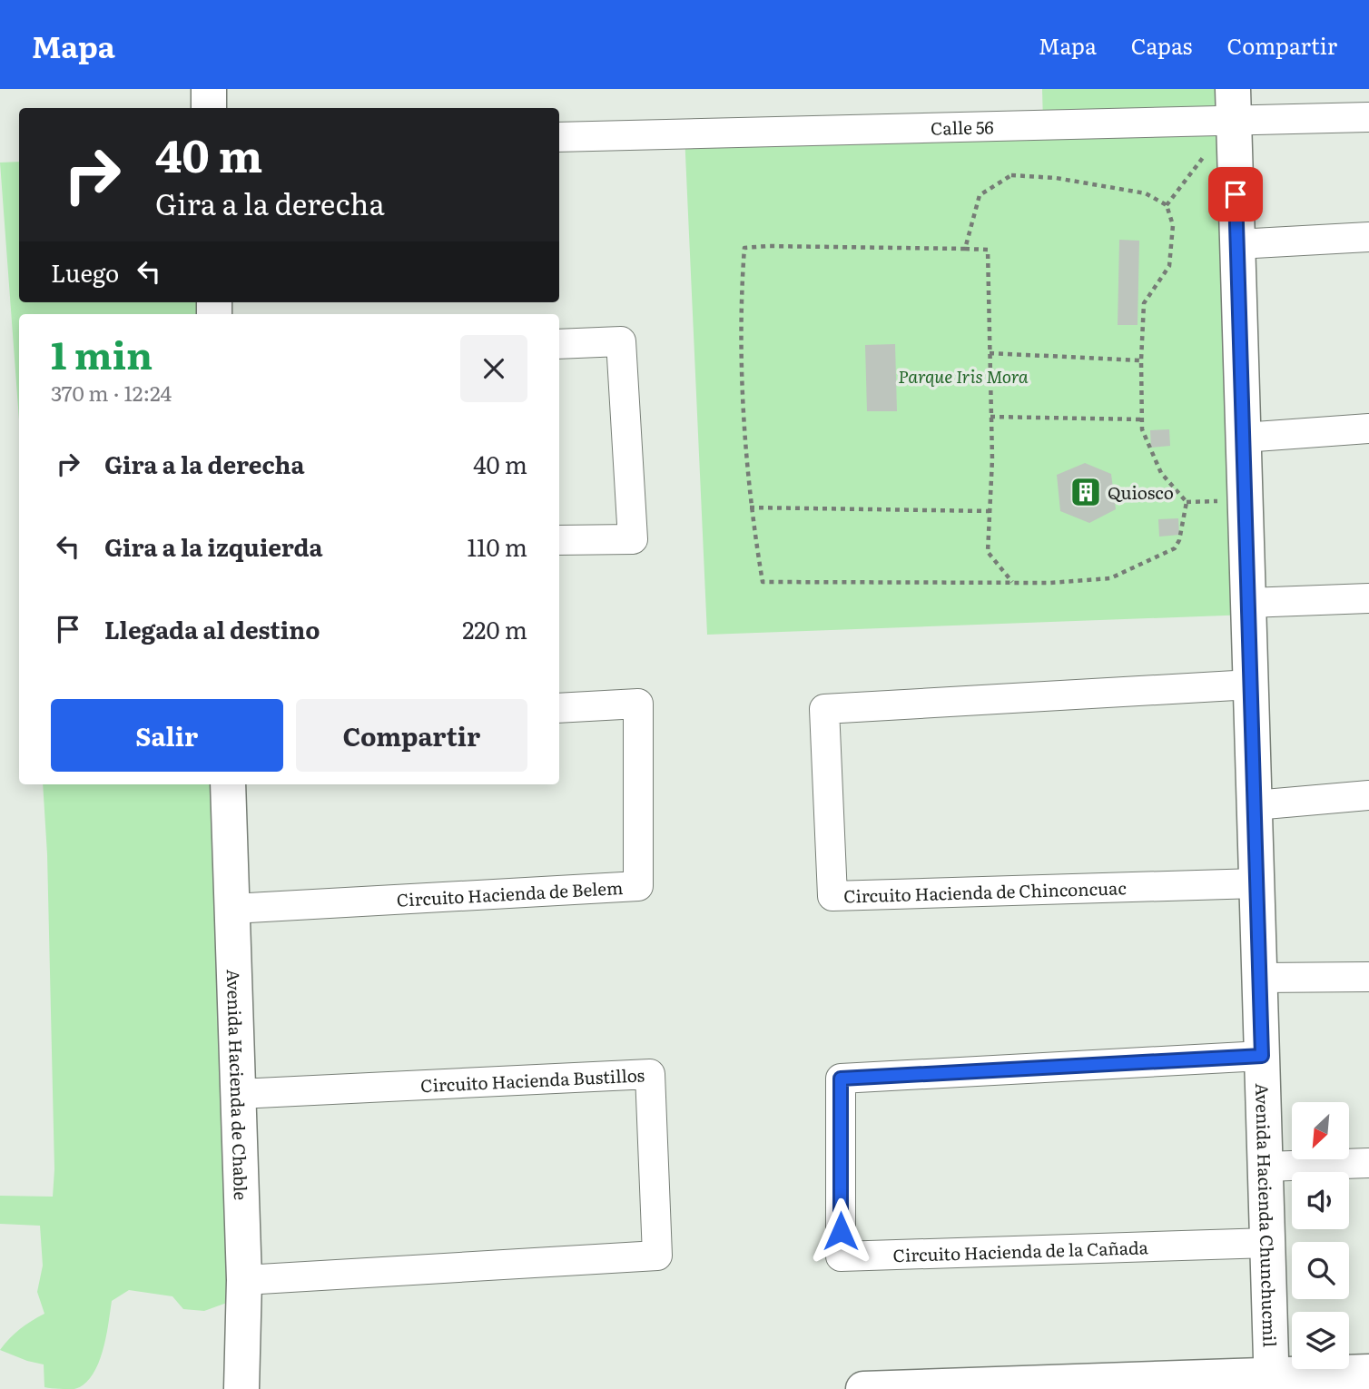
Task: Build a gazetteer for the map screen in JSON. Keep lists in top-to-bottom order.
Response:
{
  "streets": {
    "street": [
      "Calle 56",
      "Circuito Hacienda de Chinconcuac",
      "Circuito Hacienda de Belem",
      "Circuito Hacienda Bustillos",
      "Avenida Hacienda de Chable",
      "Avenida Hacienda Chunchucmil",
      "Circuito Hacienda de la Cañada"
    ]
  },
  "crossings": [
    ["Calle 56", "Avenida Hacienda Chunchucmil"],
    ["Circuito Hacienda de Chinconcuac", "Avenida Hacienda Chunchucmil"],
    ["Circuito Hacienda de Belem", "Avenida Hacienda de Chable"],
    ["Circuito Hacienda Bustillos", "Avenida Hacienda de Chable"],
    ["Avenida Hacienda Chunchucmil", "Circuito Hacienda de la Cañada"]
  ],
  "parks": ["Parque Iris Mora"],
  "places": {
    "building": ["Quiosco"]
  },
  "north": "bottom left",
  "page": {
    "header": "Mapa",
    "nav": ["Mapa", "Capas", "Compartir"],
    "turn": ["40 m", "Gira a la derecha"],
    "then": "Luego",
    "heading": ["1 min", "370 m · 12:24"],
    "list": [
      {
        "name": "Gira a la derecha",
        "value": "40 m"
      },
      {
        "name": "Gira a la izquierda",
        "value": "110 m"
      },
      {
        "name": "Llegada al destino",
        "value": "220 m"
      }
    ],
    "buttons": ["Salir", "Compartir"]
  }
}
